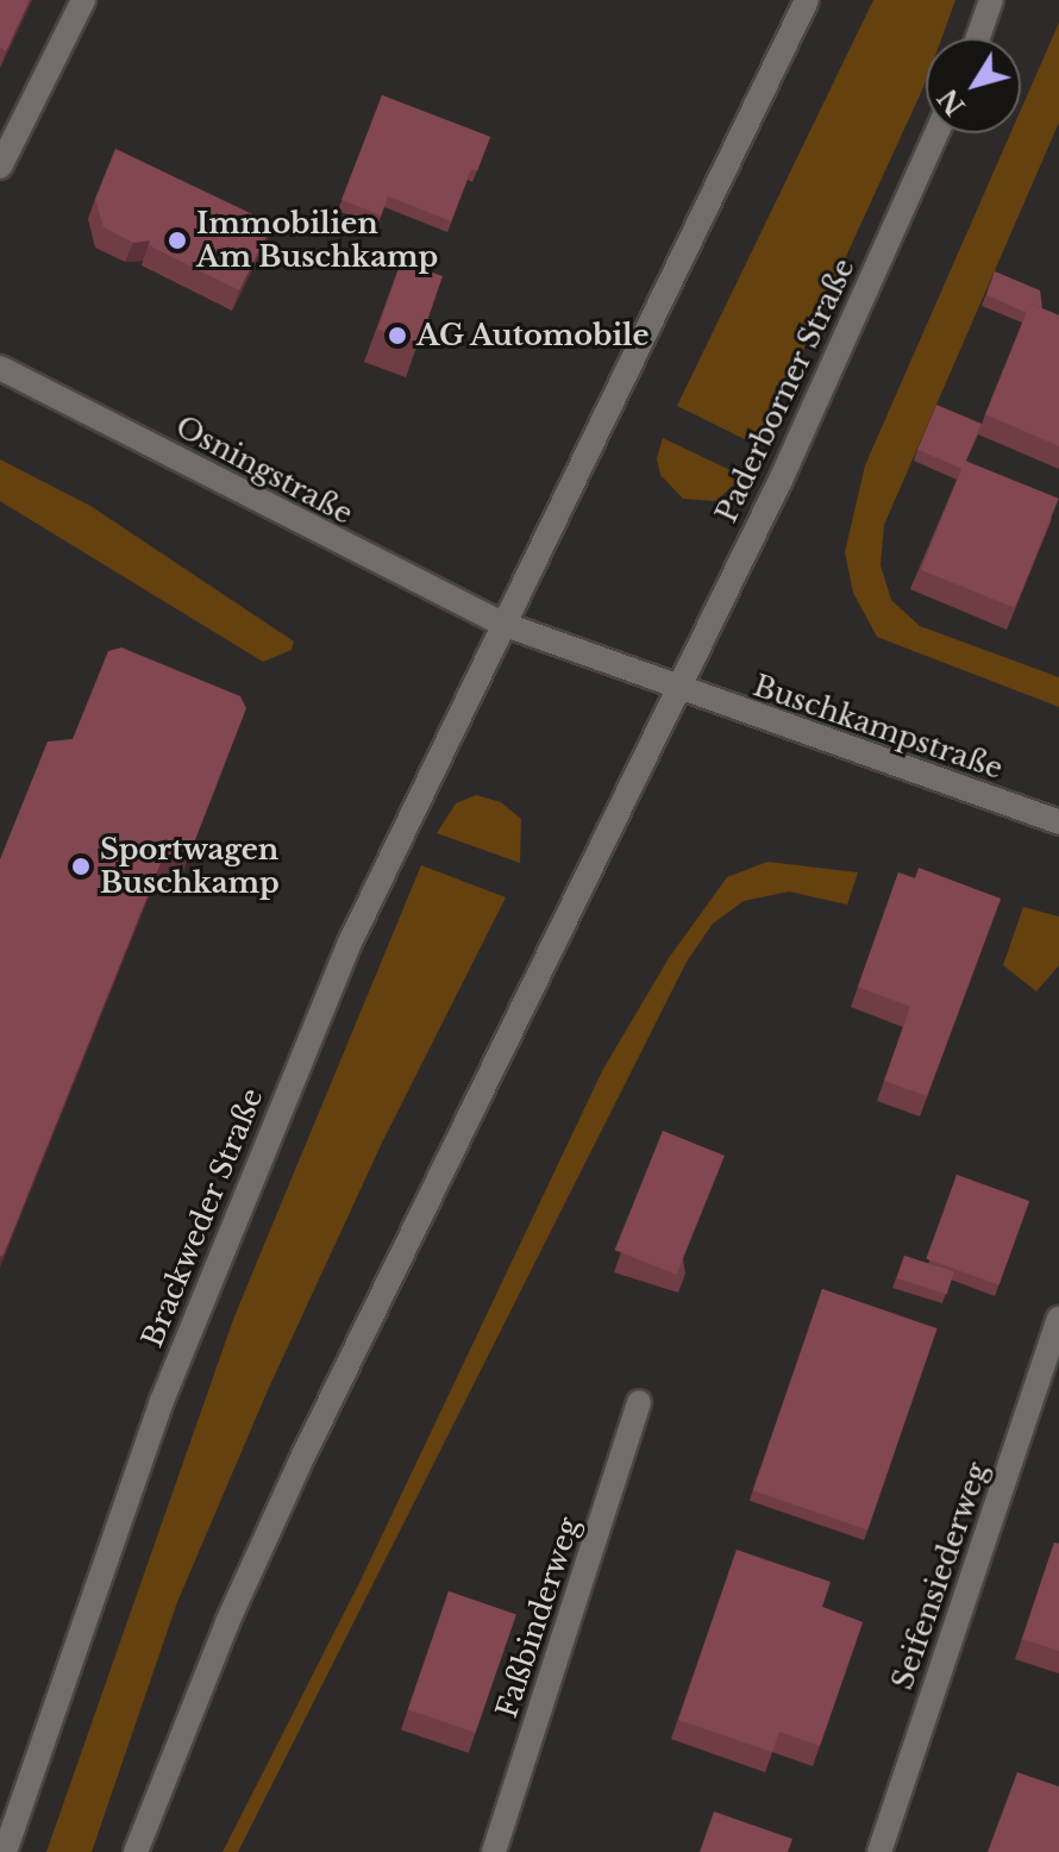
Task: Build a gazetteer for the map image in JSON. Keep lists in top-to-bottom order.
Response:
{
  "streets": {
    "main road": [
      "Paderborner Straße",
      "Osningstraße",
      "Buschkampstraße",
      "Brackweder Straße",
      "Seifensiederweg",
      "Faßbinderweg"
    ]
  },
  "crossings": [
    ["Paderborner Straße", "Osningstraße"],
    ["Paderborner Straße", "Buschkampstraße"],
    ["Osningstraße", "Buschkampstraße"],
    ["Osningstraße", "Brackweder Straße"]
  ],
  "places": ["Immobilien Am Buschkamp", "AG Automobile", "Sportwagen Buschkamp"],
  "north": "bottom left"
}
